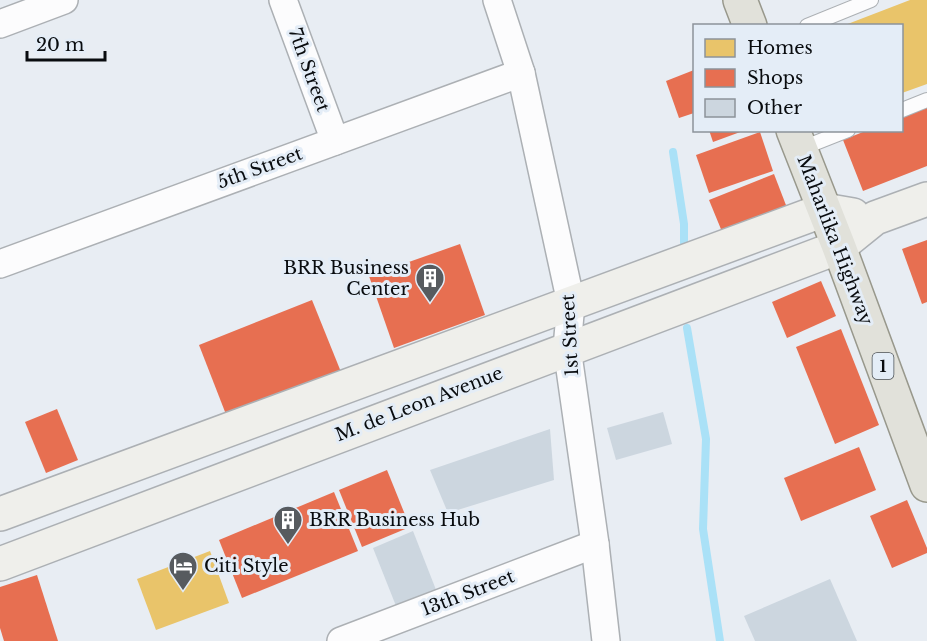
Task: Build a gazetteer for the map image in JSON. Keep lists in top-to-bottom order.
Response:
{
  "streets": {
    "main road": ["Maharlika Highway", "1", "M. de Leon Avenue"],
    "street": [
      "7th Street",
      "5th Street",
      "1st Street",
      "13th Street"
    ]
  },
  "crossings": [
    ["7th Street", "5th Street"],
    ["5th Street", "1st Street"],
    ["Maharlika Highway", "M. de Leon Avenue"],
    ["1st Street", "M. de Leon Avenue"],
    ["1st Street", "13th Street"]
  ],
  "places": {
    "building": ["BRR Business Center", "BRR Business Hub"],
    "hotel": ["Citi Style"]
  },
  "legend": ["Homes", "Shops", "Other"],
  "scale_bar": "20 m"
}
